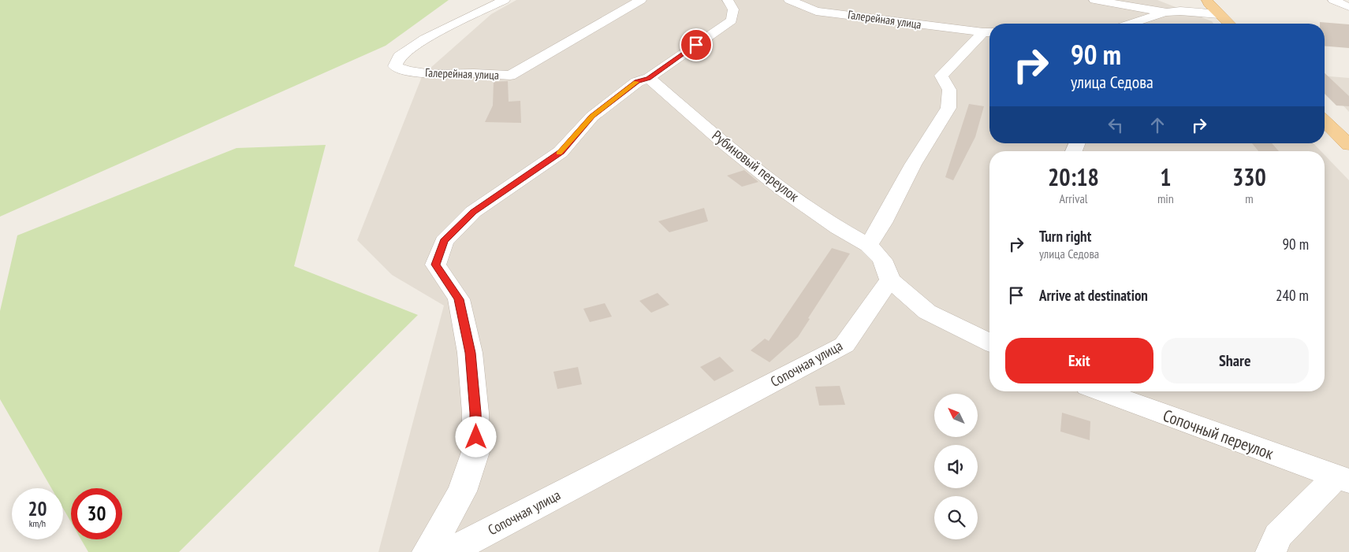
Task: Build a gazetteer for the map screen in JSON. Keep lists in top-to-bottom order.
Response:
{
  "streets": {
    "street": [
      "Галерейная улица",
      "Рубиновый переулок",
      "Сопочная улица",
      "Сопочный переулок"
    ]
  },
  "north": "top left",
  "page": {
    "turn": ["90 m", "улица Седова"],
    "eta": [
      "20:18",
      "Arrival",
      "1",
      "min",
      "330",
      "m"
    ],
    "list": [
      {
        "name": "Turn right",
        "note": "улица Седова",
        "value": "90 m"
      },
      {
        "name": "Arrive at destination",
        "value": "240 m"
      }
    ],
    "buttons": ["Exit", "Share"],
    "speed": "20 km/h",
    "limit": "30"
  }
}
